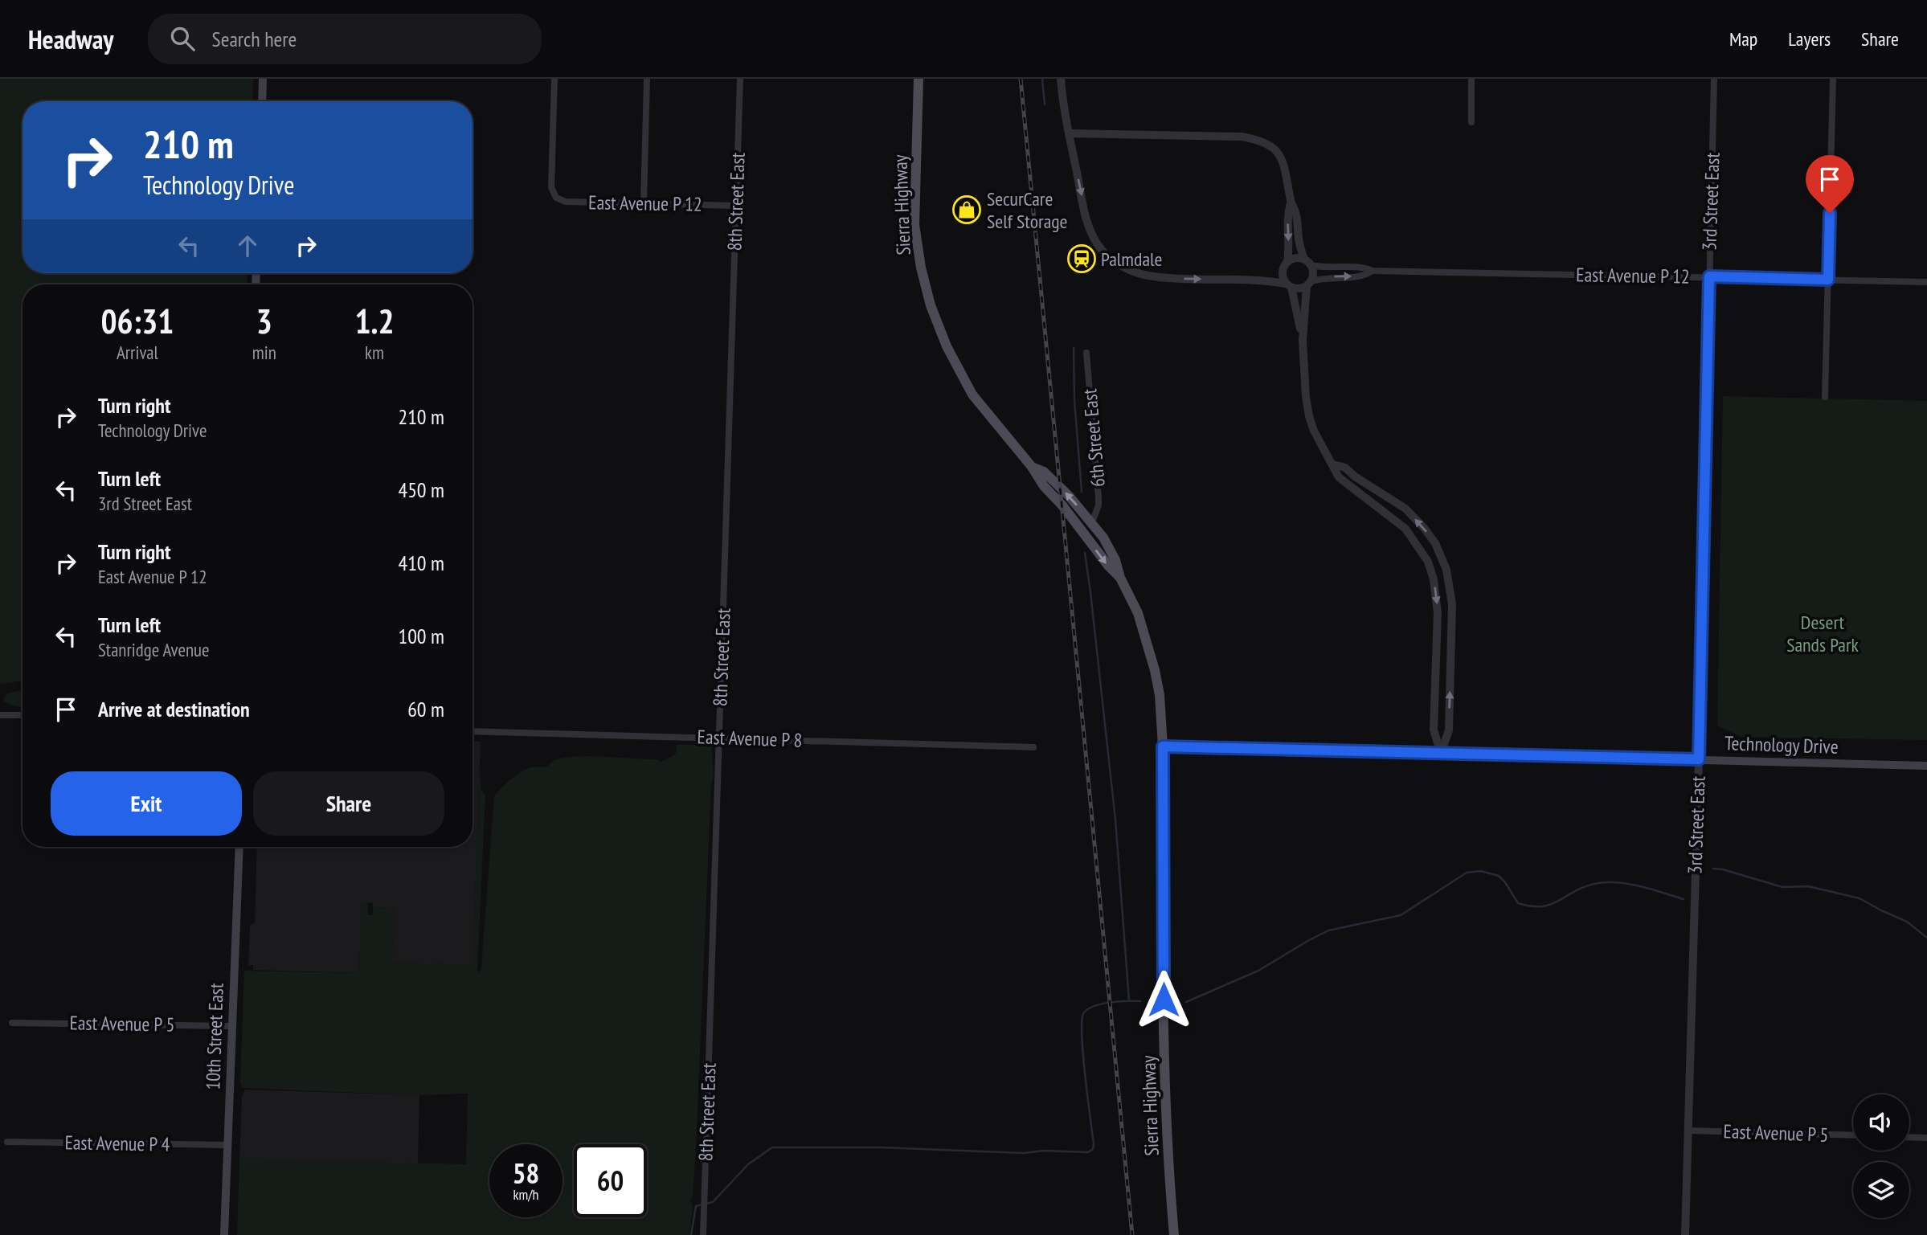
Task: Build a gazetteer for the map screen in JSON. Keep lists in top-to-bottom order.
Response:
{
  "streets": {
    "main road": ["Sierra Highway", "Technology Drive", "10th Street East"],
    "street": [
      "8th Street East",
      "3rd Street East",
      "East Avenue P 12",
      "6th Street East",
      "East Avenue P 8",
      "East Avenue P 5",
      "East Avenue P 4"
    ]
  },
  "crossings": [
    ["8th Street East", "East Avenue P 12"],
    ["8th Street East", "East Avenue P 8"],
    ["3rd Street East", "East Avenue P 12"],
    ["3rd Street East", "Technology Drive"],
    ["3rd Street East", "East Avenue P 5"],
    ["Sierra Highway", "6th Street East"],
    ["Sierra Highway", "Technology Drive"],
    ["East Avenue P 5", "10th Street East"],
    ["10th Street East", "East Avenue P 4"]
  ],
  "parks": ["Desert Sands Park"],
  "places": {
    "shop": ["SecurCare Self Storage"],
    "station": ["Palmdale"]
  },
  "page": {
    "header": "Headway",
    "search": "Search here",
    "nav": ["Map", "Layers", "Share"],
    "turn": ["210 m", "Technology Drive"],
    "eta": [
      "06:31",
      "Arrival",
      "3",
      "min",
      "1.2",
      "km"
    ],
    "list": [
      {
        "name": "Turn right",
        "note": "Technology Drive",
        "value": "210 m"
      },
      {
        "name": "Turn left",
        "note": "3rd Street East",
        "value": "450 m"
      },
      {
        "name": "Turn right",
        "note": "East Avenue P 12",
        "value": "410 m"
      },
      {
        "name": "Turn left",
        "note": "Stanridge Avenue",
        "value": "100 m"
      },
      {
        "name": "Arrive at destination",
        "value": "60 m"
      }
    ],
    "buttons": ["Exit", "Share"],
    "speed": "58 km/h",
    "limit": "60"
  }
}
